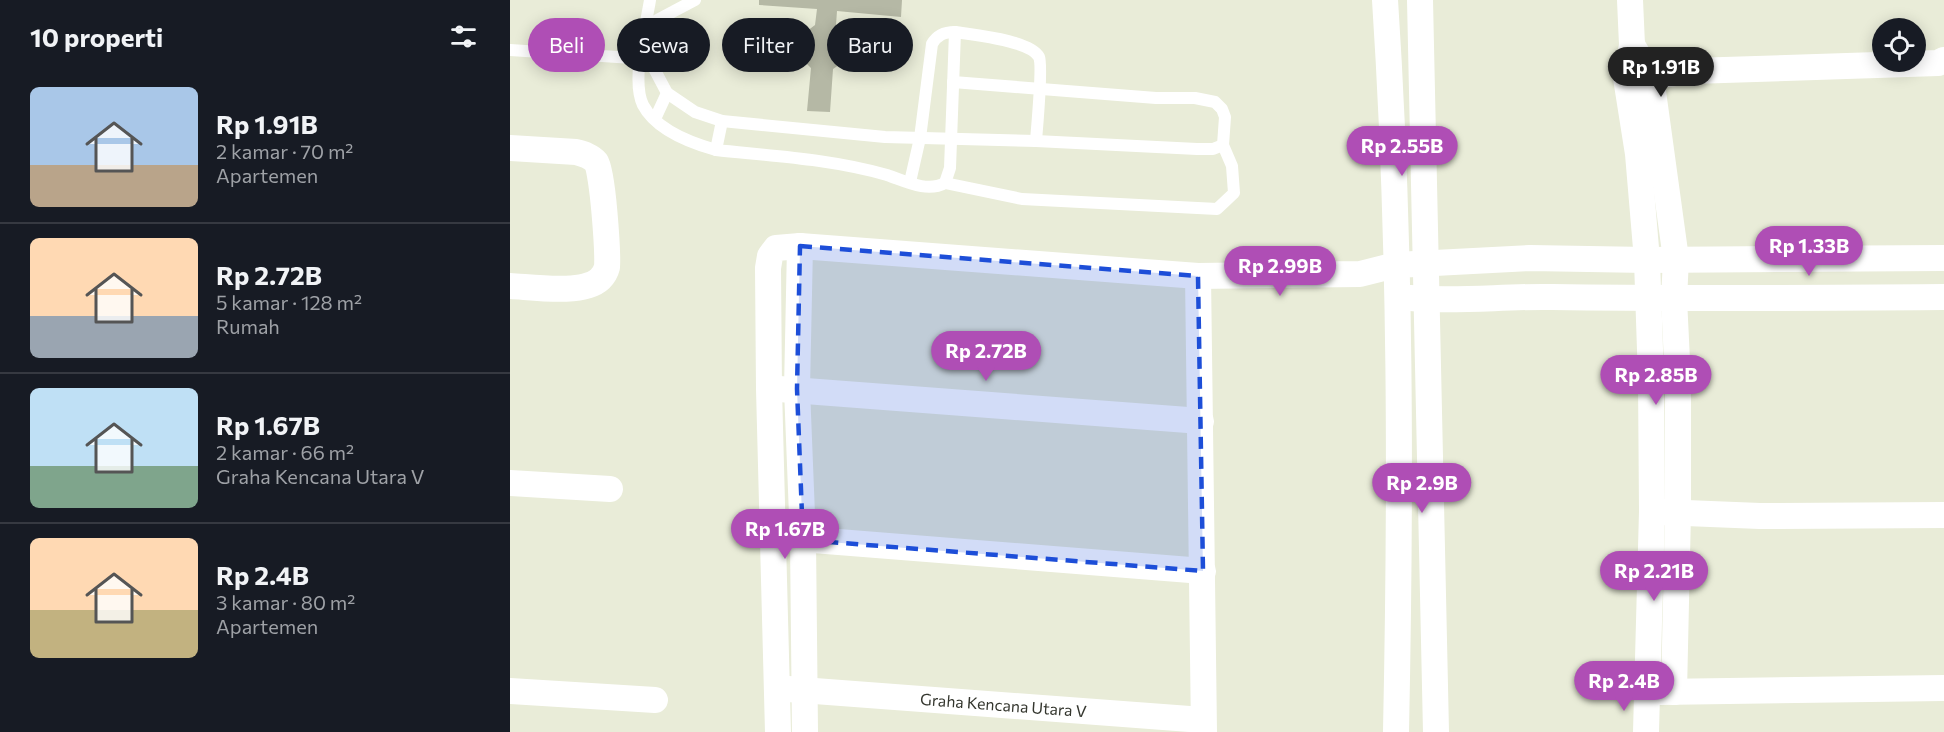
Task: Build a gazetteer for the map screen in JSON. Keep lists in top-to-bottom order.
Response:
{
  "streets": {
    "street": ["Graha Kencana Utara V"]
  },
  "page": {
    "heading": "10 properti",
    "chip": [
      "Beli",
      "Sewa",
      "Filter",
      "Baru"
    ],
    "price": [
      "Rp 1.91B",
      "Rp 2.55B",
      "Rp 1.33B",
      "Rp 2.99B",
      "Rp 2.72B",
      "Rp 2.85B",
      "Rp 2.9B",
      "Rp 1.67B",
      "Rp 2.21B",
      "Rp 2.4B"
    ],
    "list": [
      {
        "name": "Rp 1.91B",
        "note": "2 kamar · 70 m² · Apartemen"
      },
      {
        "name": "Rp 2.72B",
        "note": "5 kamar · 128 m² · Rumah"
      },
      {
        "name": "Rp 1.67B",
        "note": "2 kamar · 66 m² · Graha Kencana Utara V"
      },
      {
        "name": "Rp 2.4B",
        "note": "3 kamar · 80 m² · Apartemen"
      }
    ]
  }
}
